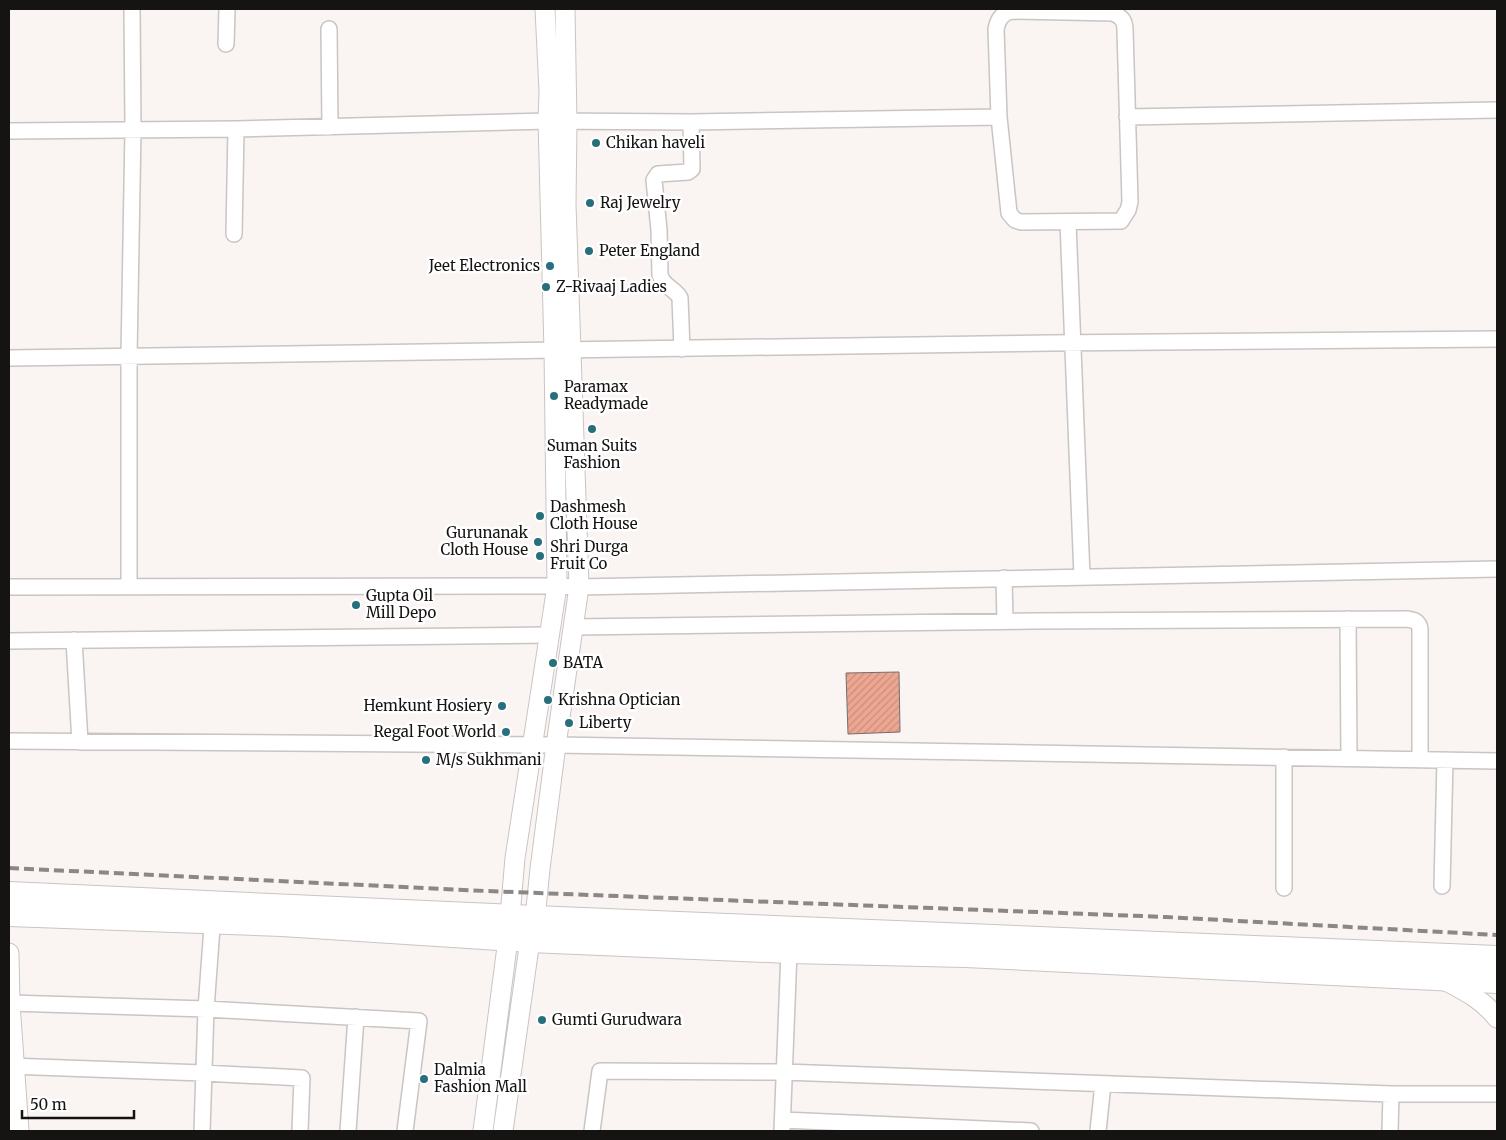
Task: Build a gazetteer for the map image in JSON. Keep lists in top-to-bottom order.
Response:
{
  "places": [
    "Chikan haveli",
    "Raj Jewelry",
    "Peter England",
    "Jeet Electronics",
    "Z-Rivaaj Ladies",
    "Paramax Readymade",
    "Suman Suits Fashion",
    "Dashmesh Cloth House",
    "Gurunanak Cloth House",
    "Shri Durga Fruit Co",
    "Gupta Oil Mill Depo",
    "BATA",
    "Krishna Optician",
    "Hemkunt Hosiery",
    "Liberty",
    "Regal Foot World",
    "M/s Sukhmani",
    "Gumti Gurudwara",
    "Dalmia Fashion Mall"
  ],
  "scale_bar": "50 m"
}
